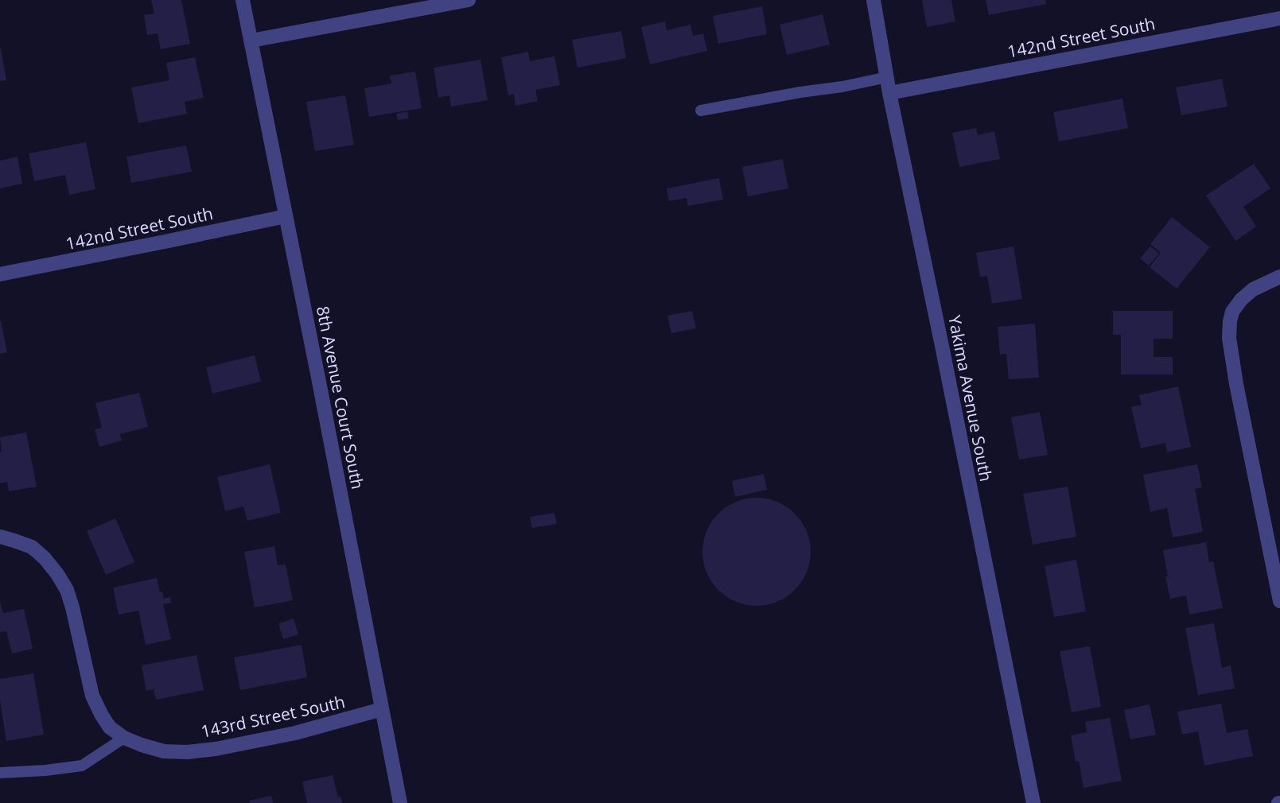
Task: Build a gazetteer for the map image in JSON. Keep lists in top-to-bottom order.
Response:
{
  "streets": {
    "street": [
      "142nd Street South",
      "8th Avenue Court South",
      "Yakima Avenue South",
      "143rd Street South"
    ]
  },
  "crossings": [
    ["142nd Street South", "8th Avenue Court South"],
    ["142nd Street South", "Yakima Avenue South"],
    ["8th Avenue Court South", "143rd Street South"]
  ]
}
